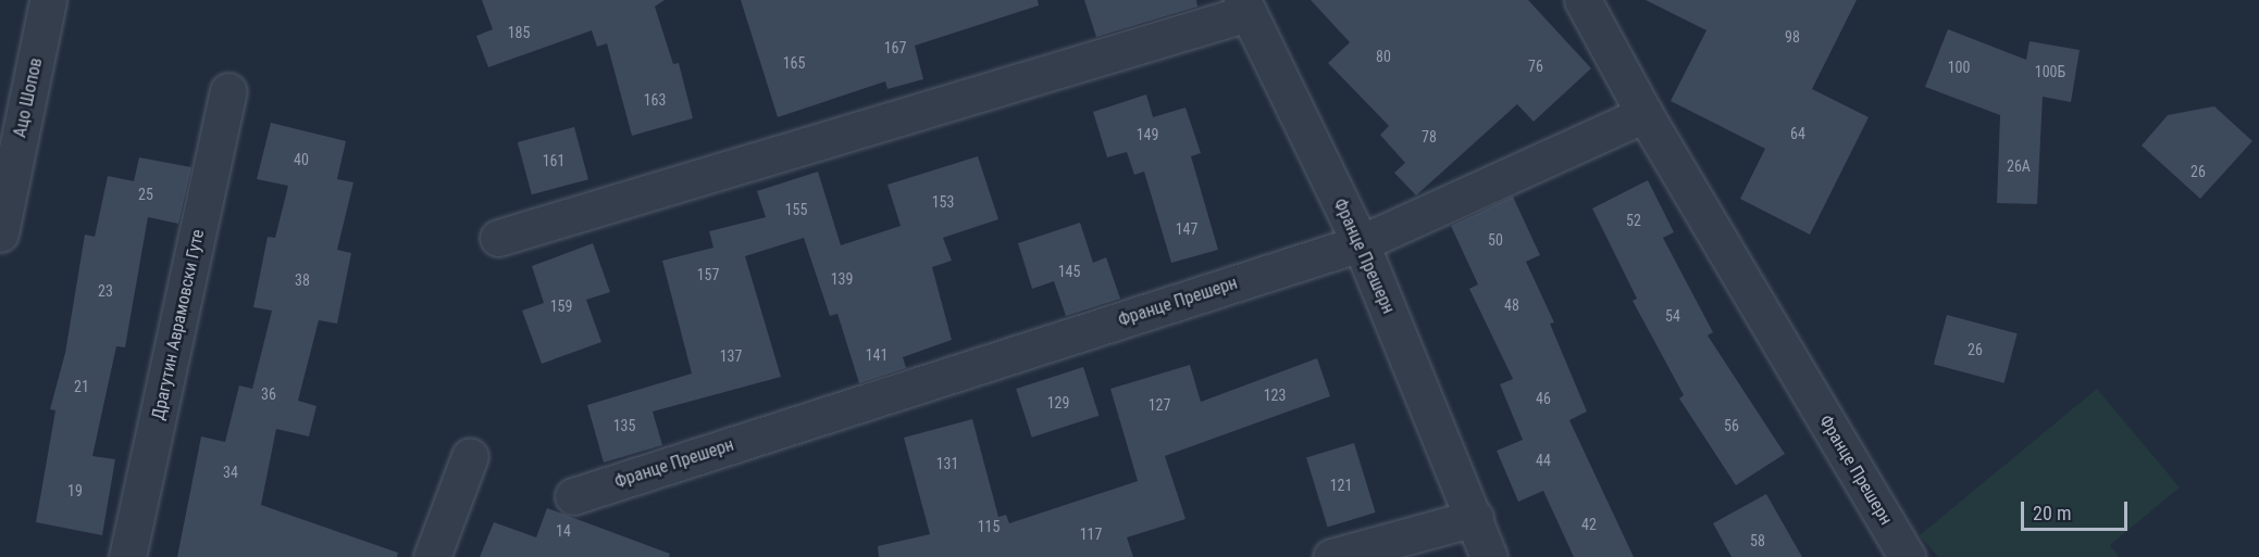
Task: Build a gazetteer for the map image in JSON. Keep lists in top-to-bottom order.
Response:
{
  "streets": {
    "street": [
      "Ацо Шопов",
      "Францe Прешерн",
      "Франце Прешерн",
      "Драгутин Аврамовски Гуте"
    ]
  },
  "crossings": [
    ["Францe Прешерн", "Франце Прешерн"]
  ],
  "house_numbers": [
    "185",
    "98",
    "167",
    "80",
    "165",
    "76",
    "100",
    "100Б",
    "163",
    "64",
    "149",
    "78",
    "40",
    "161",
    "26А",
    "26",
    "25",
    "153",
    "155",
    "52",
    "147",
    "50",
    "145",
    "157",
    "139",
    "38",
    "23",
    "48",
    "159",
    "54",
    "26",
    "141",
    "137",
    "21",
    "36",
    "123",
    "46",
    "129",
    "127",
    "135",
    "56",
    "44",
    "131",
    "34",
    "121",
    "19",
    "42",
    "115",
    "14",
    "117",
    "58"
  ],
  "scale_bar": "20 m"
}
